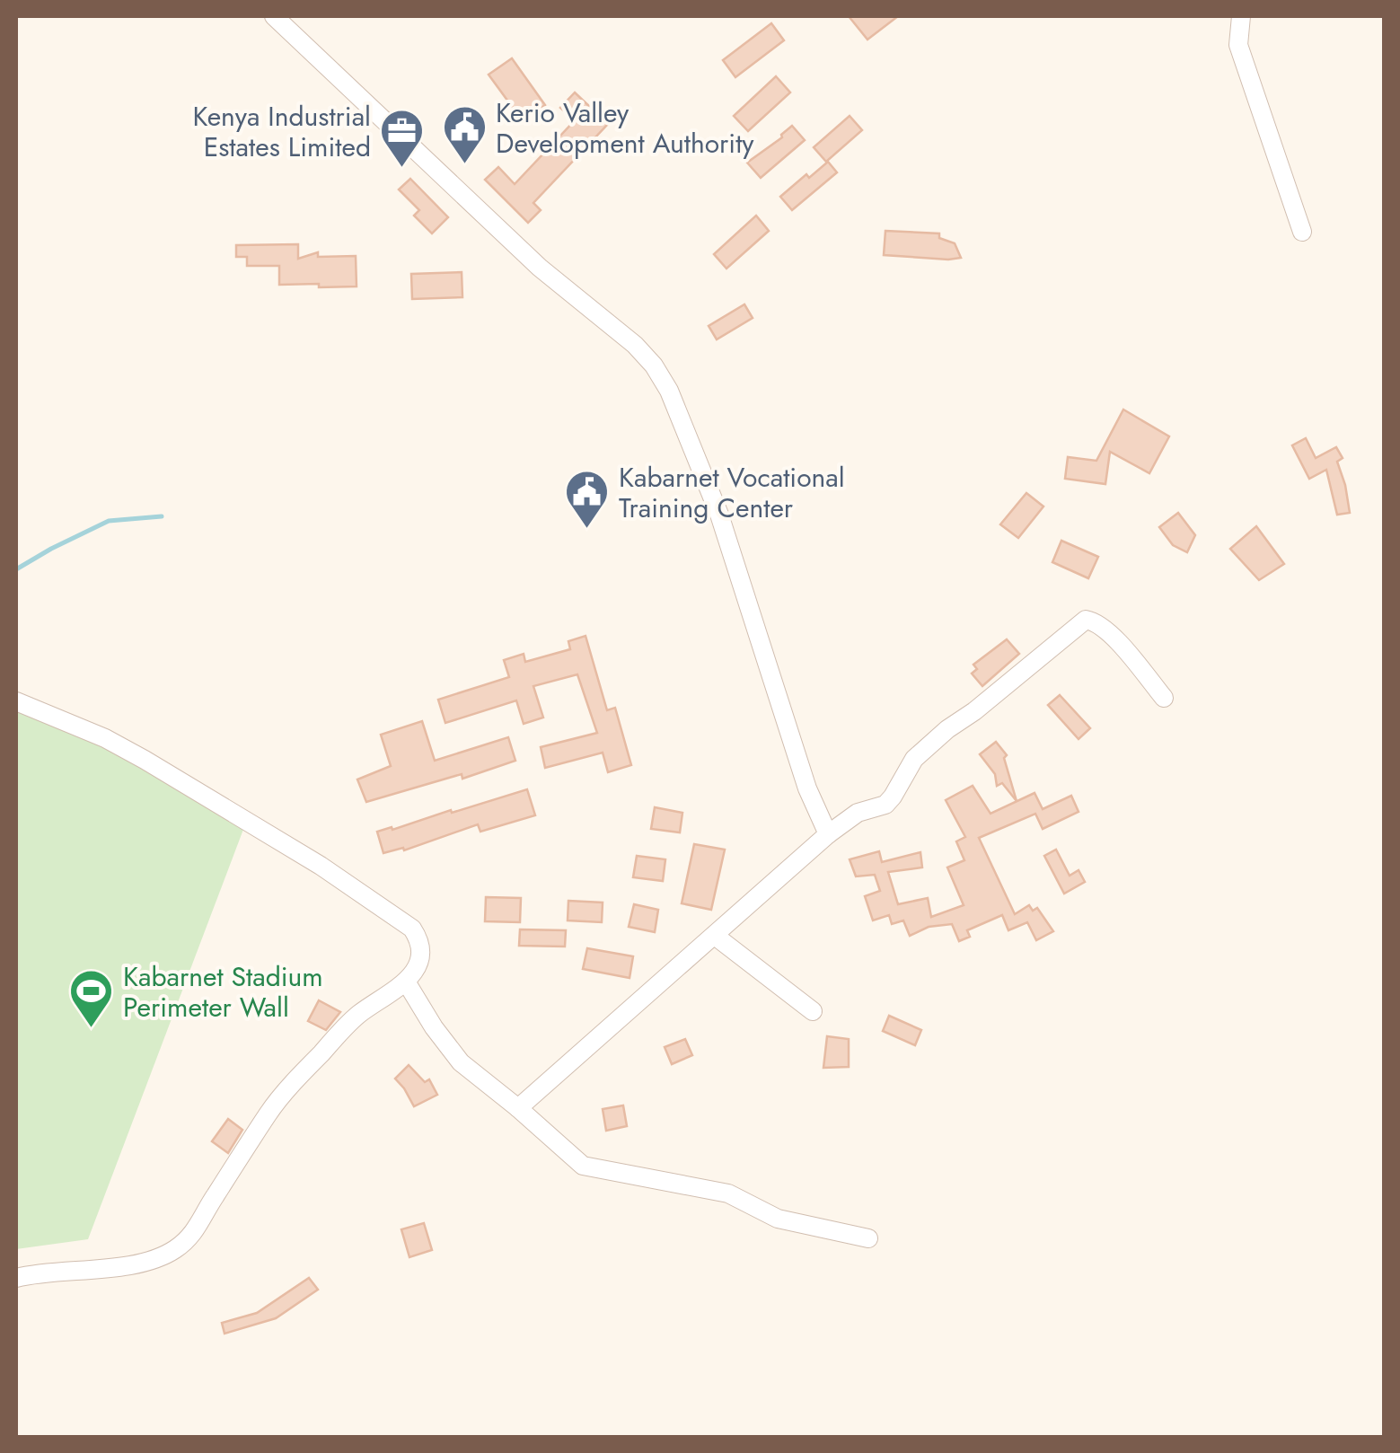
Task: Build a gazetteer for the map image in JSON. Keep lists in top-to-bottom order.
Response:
{
  "places": {
    "public building": ["Kerio Valley Development Authority", "Kabarnet Vocational Training Center"],
    "office": ["Kenya Industrial Estates Limited"],
    "sports": ["Kabarnet Stadium Perimeter Wall"]
  }
}
